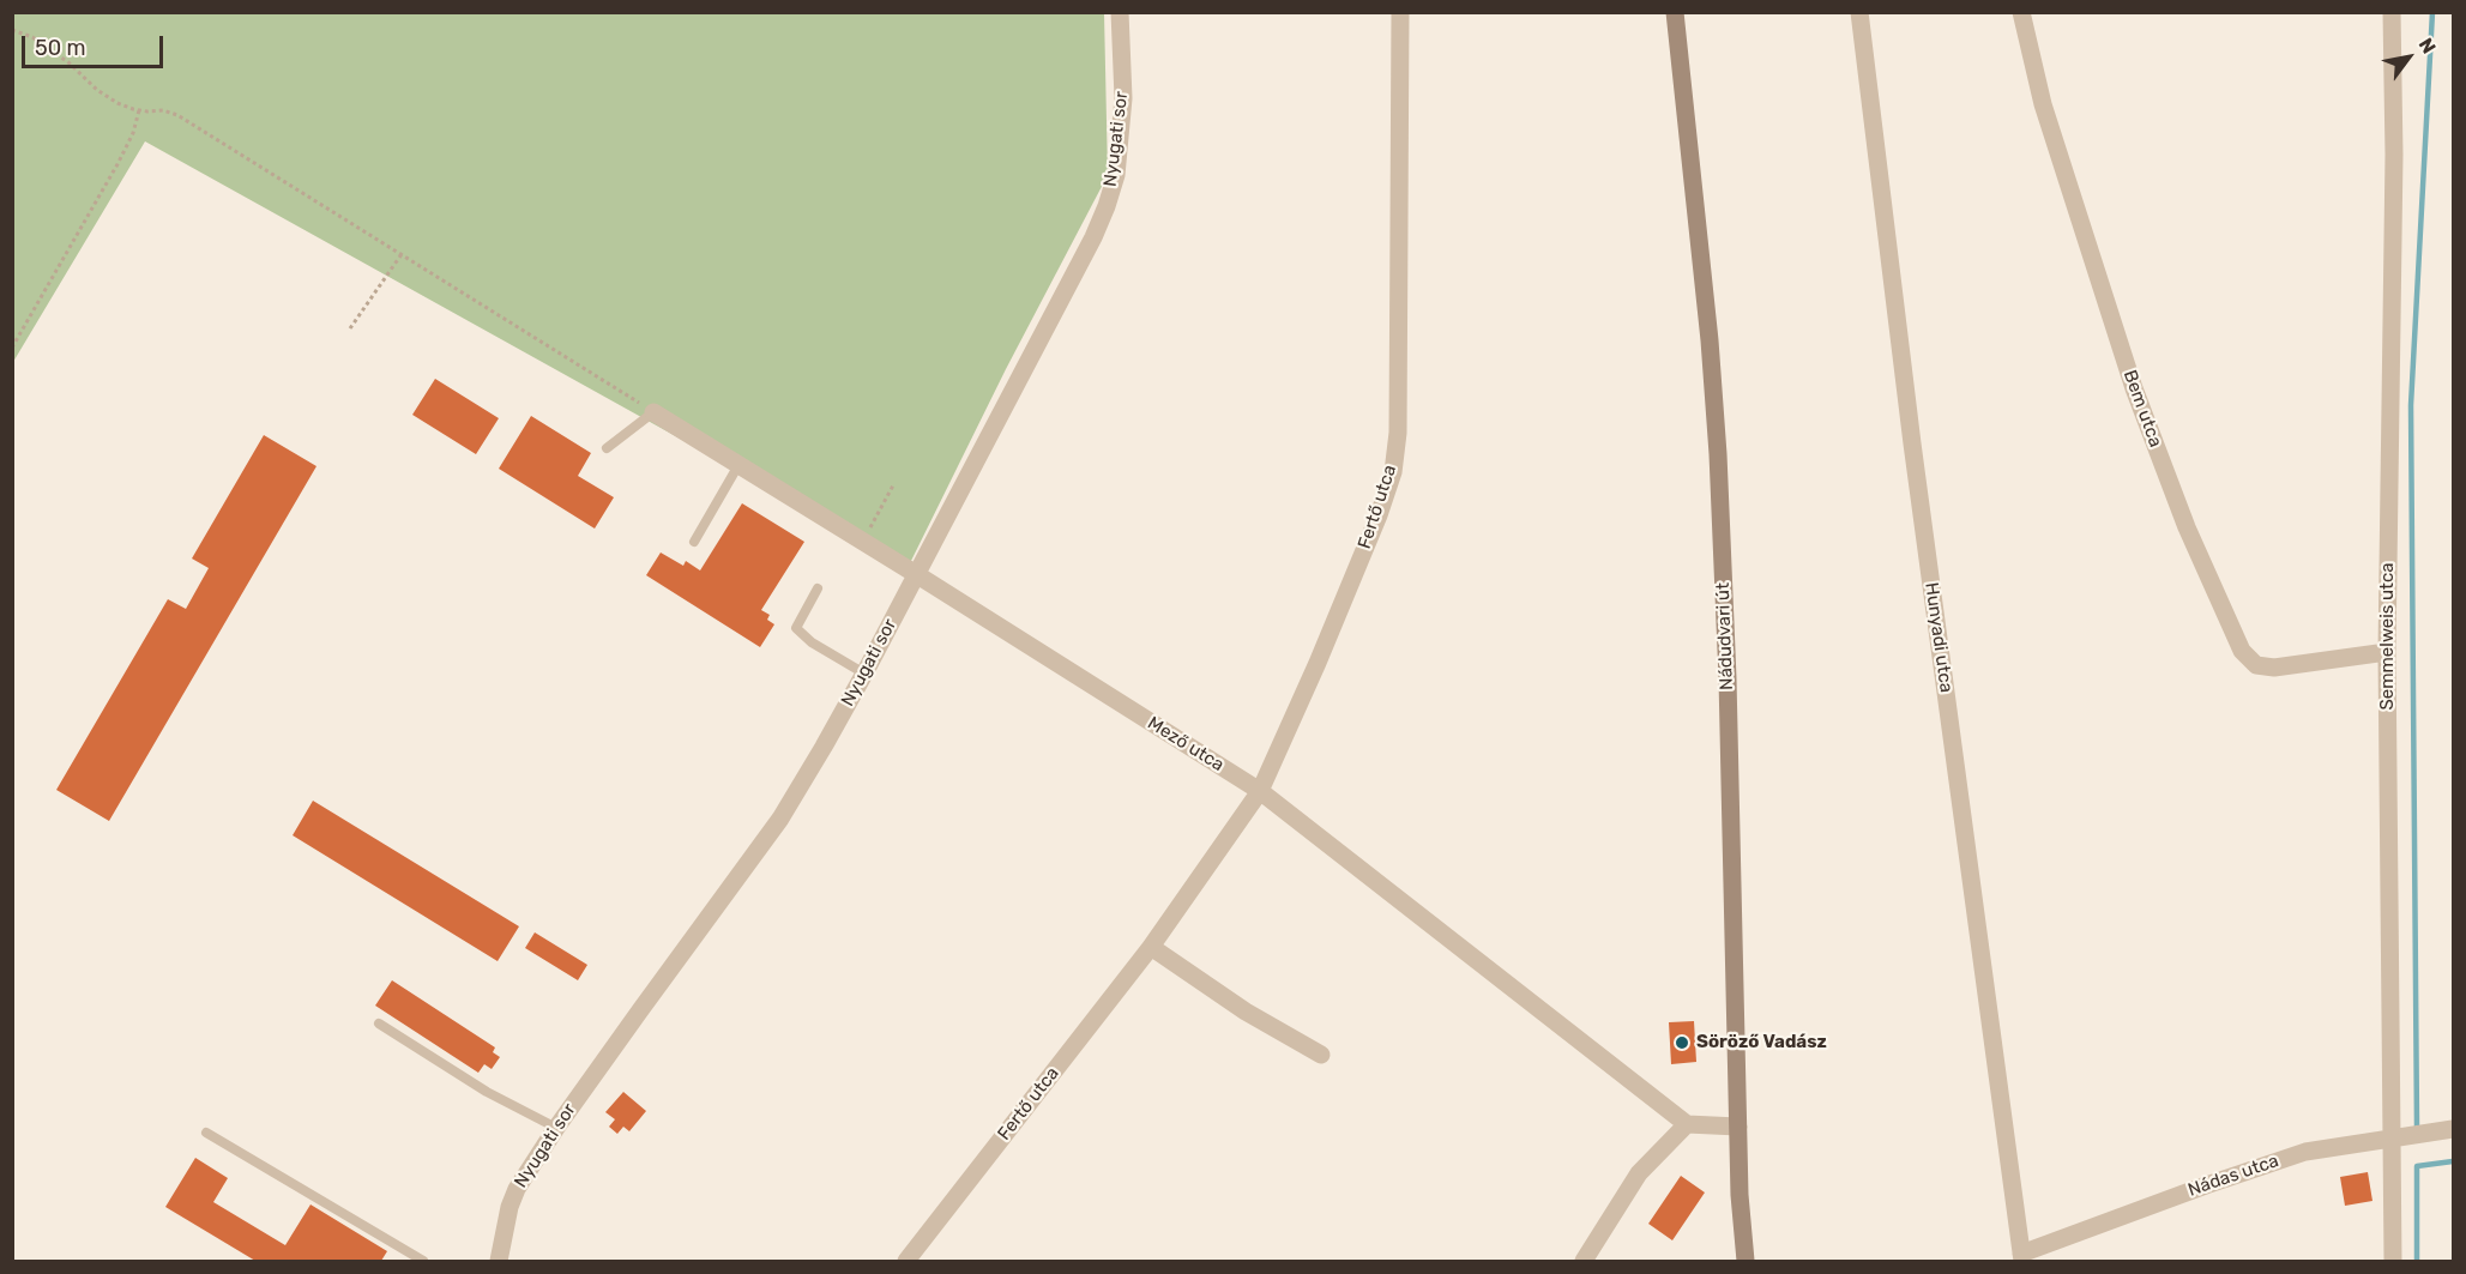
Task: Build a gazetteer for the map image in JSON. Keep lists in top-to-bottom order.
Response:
{
  "streets": {
    "main road": ["Nádudvari út"],
    "street": [
      "Nyugati sor",
      "Bem utca",
      "Fertő utca",
      "Semmelweis utca",
      "Hunyadi utca",
      "Mező utca",
      "Nádas utca"
    ]
  },
  "crossings": [
    ["Nyugati sor", "Mező utca"],
    ["Bem utca", "Semmelweis utca"],
    ["Fertő utca", "Mező utca"],
    ["Semmelweis utca", "Nádas utca"],
    ["Hunyadi utca", "Nádas utca"]
  ],
  "places": ["Söröző Vadász"],
  "scale_bar": "50 m",
  "north": "top right"
}
